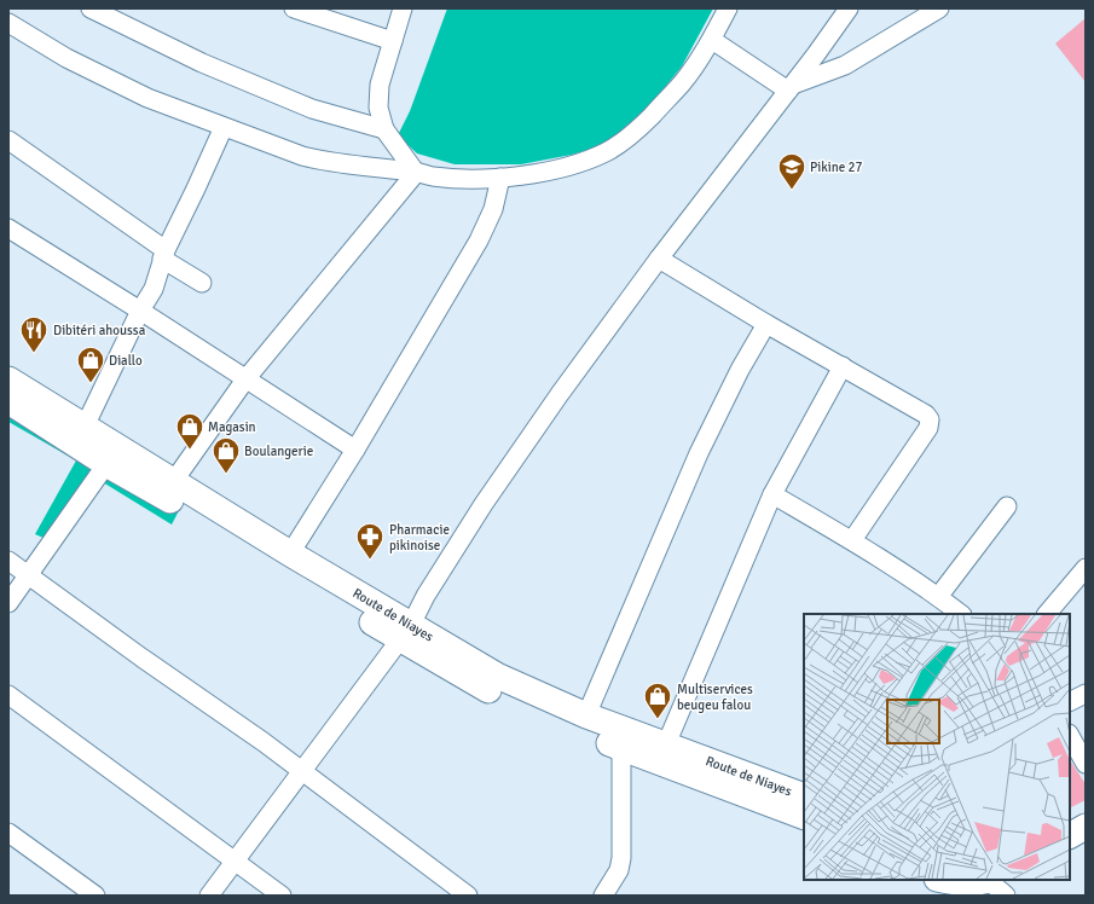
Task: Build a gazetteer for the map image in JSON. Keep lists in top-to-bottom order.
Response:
{
  "streets": {
    "main road": ["Route de Niayes"]
  },
  "places": {
    "school or university": ["Pikine 27"],
    "restaurant": ["Dibitéri ahoussa"],
    "shop": [
      "Diallo",
      "Magasin",
      "Boulangerie",
      "Multiservices beugeu falou"
    ],
    "pharmacy": ["Pharmacie pikinoise"]
  }
}
